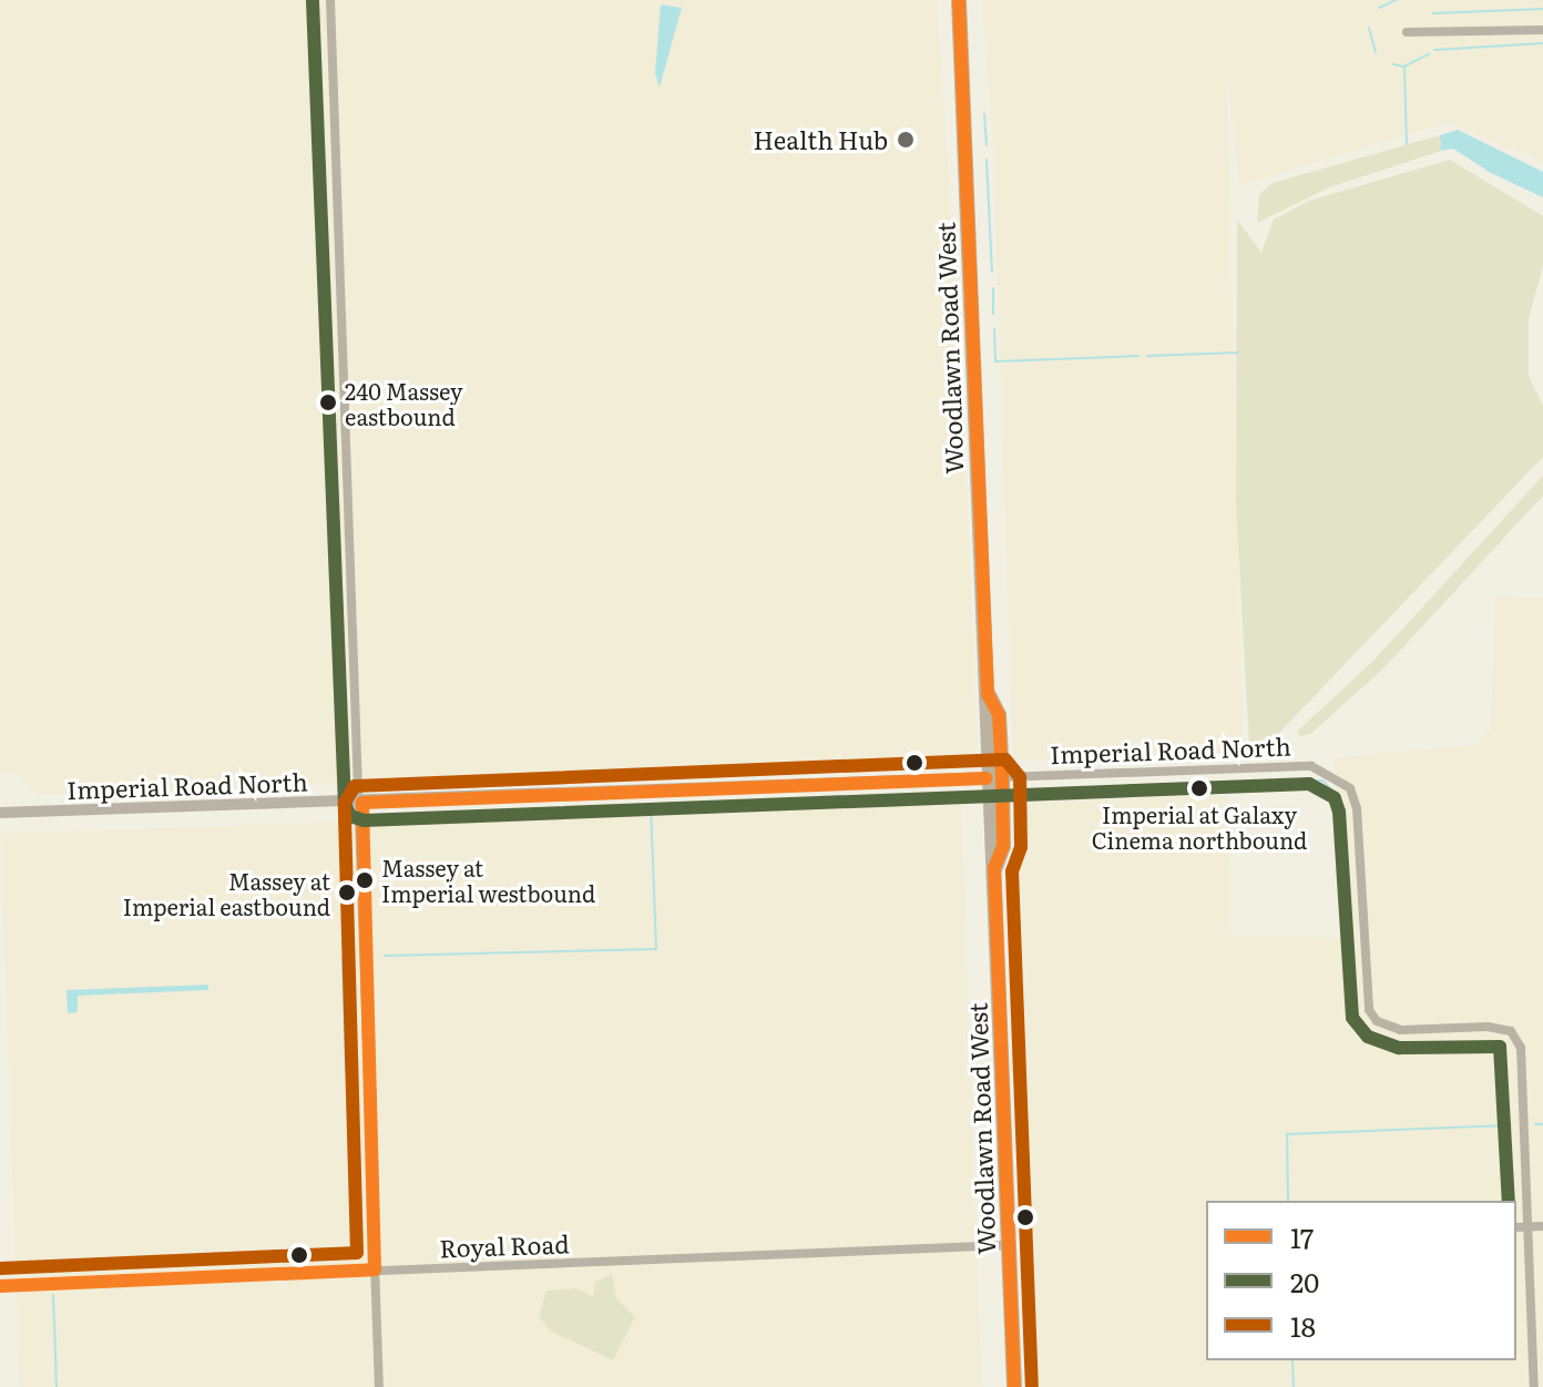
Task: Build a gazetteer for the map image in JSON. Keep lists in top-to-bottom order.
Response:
{
  "streets": {
    "main road": ["Woodlawn Road West"],
    "street": ["Imperial Road North", "Royal Road"]
  },
  "crossings": [
    ["Woodlawn Road West", "Imperial Road North"],
    ["Woodlawn Road West", "Royal Road"]
  ],
  "places": [
    "Health Hub",
    "240 Massey eastbound",
    "Imperial at Galaxy Cinema northbound",
    "Massey at Imperial westbound",
    "Massey at Imperial eastbound"
  ],
  "lines": ["transit line 17", "transit line 20", "transit line 18"],
  "legend": ["17", "20", "18"]
}
